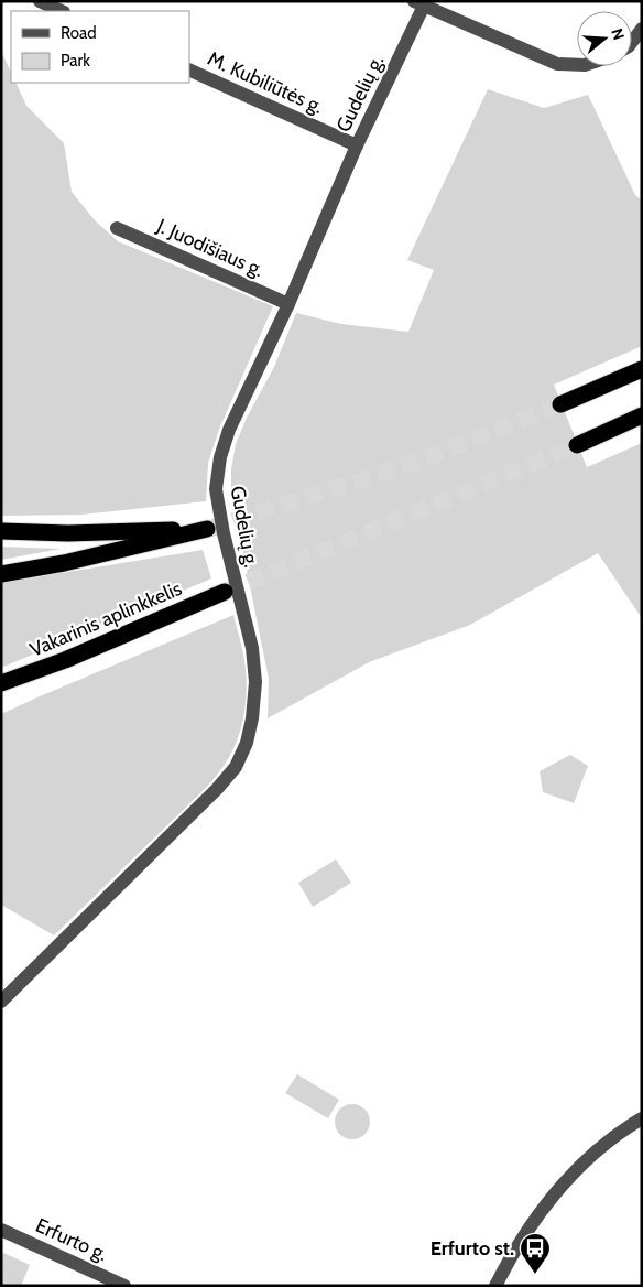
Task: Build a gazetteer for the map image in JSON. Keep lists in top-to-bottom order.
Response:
{
  "streets": {
    "highway": ["Vakarinis aplinkkelis"],
    "street": [
      "M. Kubiliūtės g.",
      "Gudelių g.",
      "J. Juodišiaus g.",
      "Erfurto g."
    ]
  },
  "crossings": [
    ["M. Kubiliūtės g.", "Gudelių g."],
    ["Gudelių g.", "J. Juodišiaus g."]
  ],
  "places": {
    "bus stop": ["Erfurto st."]
  },
  "legend": ["Road", "Park"],
  "north": "right"
}
